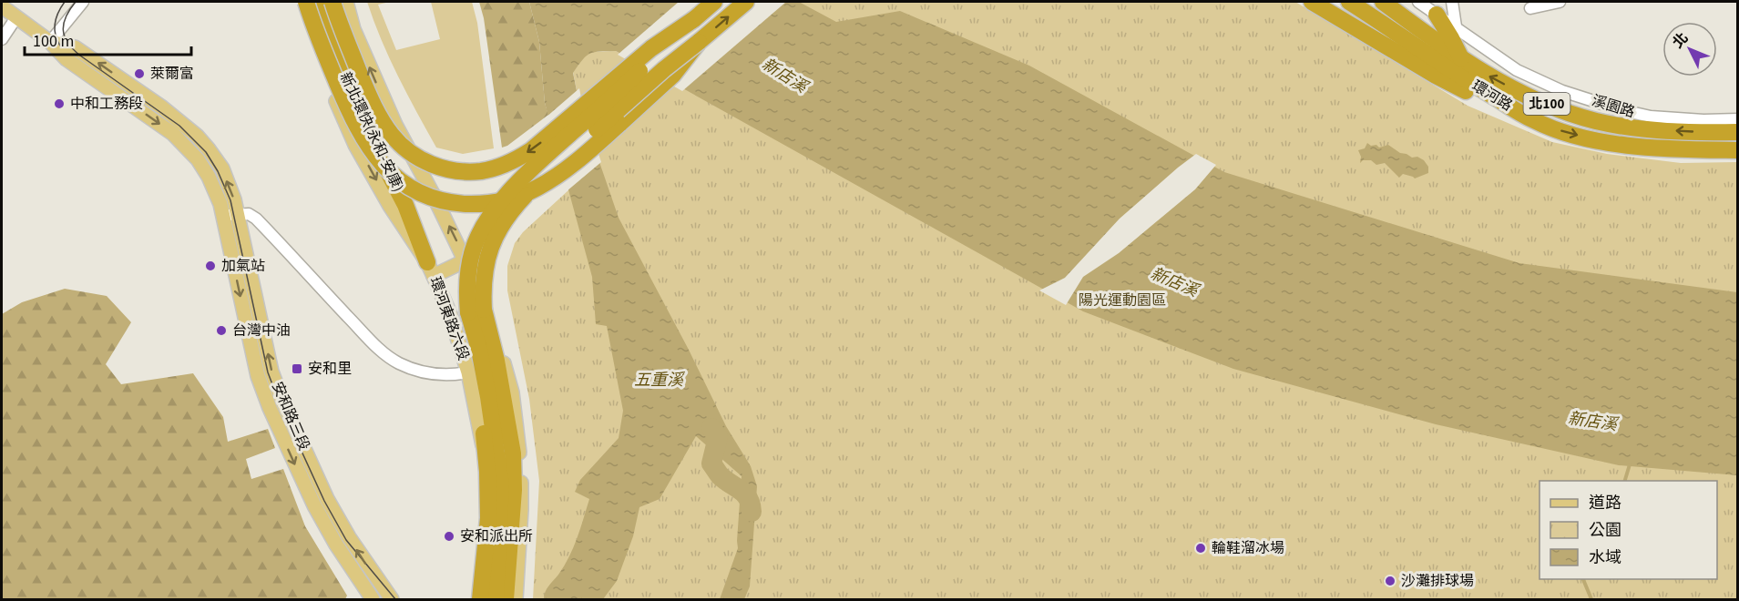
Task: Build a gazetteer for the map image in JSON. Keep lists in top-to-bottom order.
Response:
{
  "streets": {
    "highway": ["環河路", "北100", "新北環快(永和-安康)"],
    "main road": ["環河東路六段", "安和路三段"],
    "street": ["溪園路"]
  },
  "crossings": [
    ["環河路", "溪園路"],
    ["新北環快(永和-安康)", "環河東路六段"]
  ],
  "water": ["新店溪", "五重溪"],
  "parks": ["陽光運動園區"],
  "places": {
    "other": [
      "萊爾富",
      "中和工務段",
      "加氣站",
      "台灣中油",
      "安和派出所",
      "輪鞋溜冰場",
      "沙灘排球場"
    ],
    "transit": ["安和里"]
  },
  "legend": ["道路", "公園", "水域"],
  "scale_bar": "100 m",
  "north": "top left"
}
